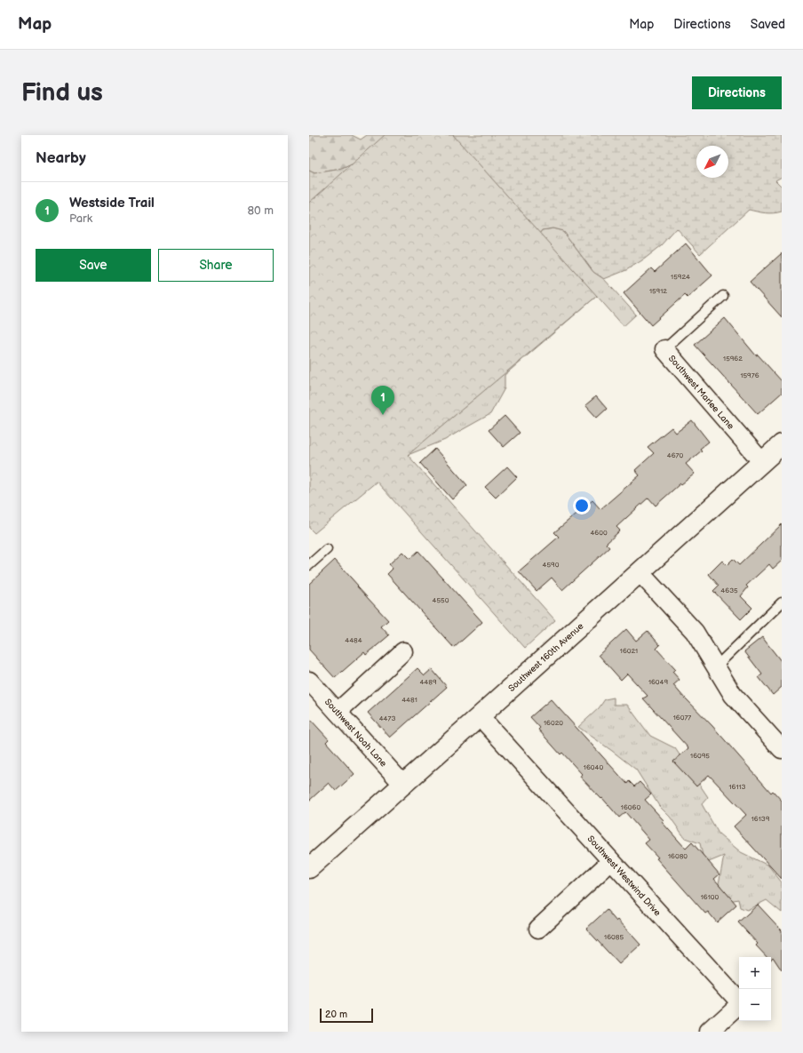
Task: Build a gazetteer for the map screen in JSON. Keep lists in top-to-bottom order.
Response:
{
  "streets": {
    "street": [
      "Southwest Marlee Lane",
      "Southwest 160th Avenue",
      "Southwest Noah Lane",
      "Southwest Westwind Drive"
    ]
  },
  "crossings": [
    ["Southwest Marlee Lane", "Southwest 160th Avenue"],
    ["Southwest 160th Avenue", "Southwest Noah Lane"],
    ["Southwest 160th Avenue", "Southwest Westwind Drive"]
  ],
  "house_numbers": [
    "15924",
    "15912",
    "15962",
    "15976",
    "4670",
    "4600",
    "4590",
    "4635",
    "4550",
    "4484",
    "16021",
    "4489",
    "16049",
    "4481",
    "16077",
    "4473",
    "16020",
    "16095",
    "16040",
    "16113",
    "16060",
    "16139",
    "16080",
    "16100",
    "16085"
  ],
  "scale_bar": "20 m",
  "north": "bottom left",
  "page": {
    "header": "Map",
    "nav": ["Map", "Directions", "Saved"],
    "buttons": [
      "Directions",
      ["Save", "Share"]
    ],
    "title": "Find us",
    "heading": "Nearby",
    "list": [
      {
        "mark": "1",
        "name": "Westside Trail",
        "note": "Park",
        "value": "80 m"
      }
    ],
    "pins": "1",
    "map_buttons": ["+", "−"],
    "scale": "20 m"
  }
}
